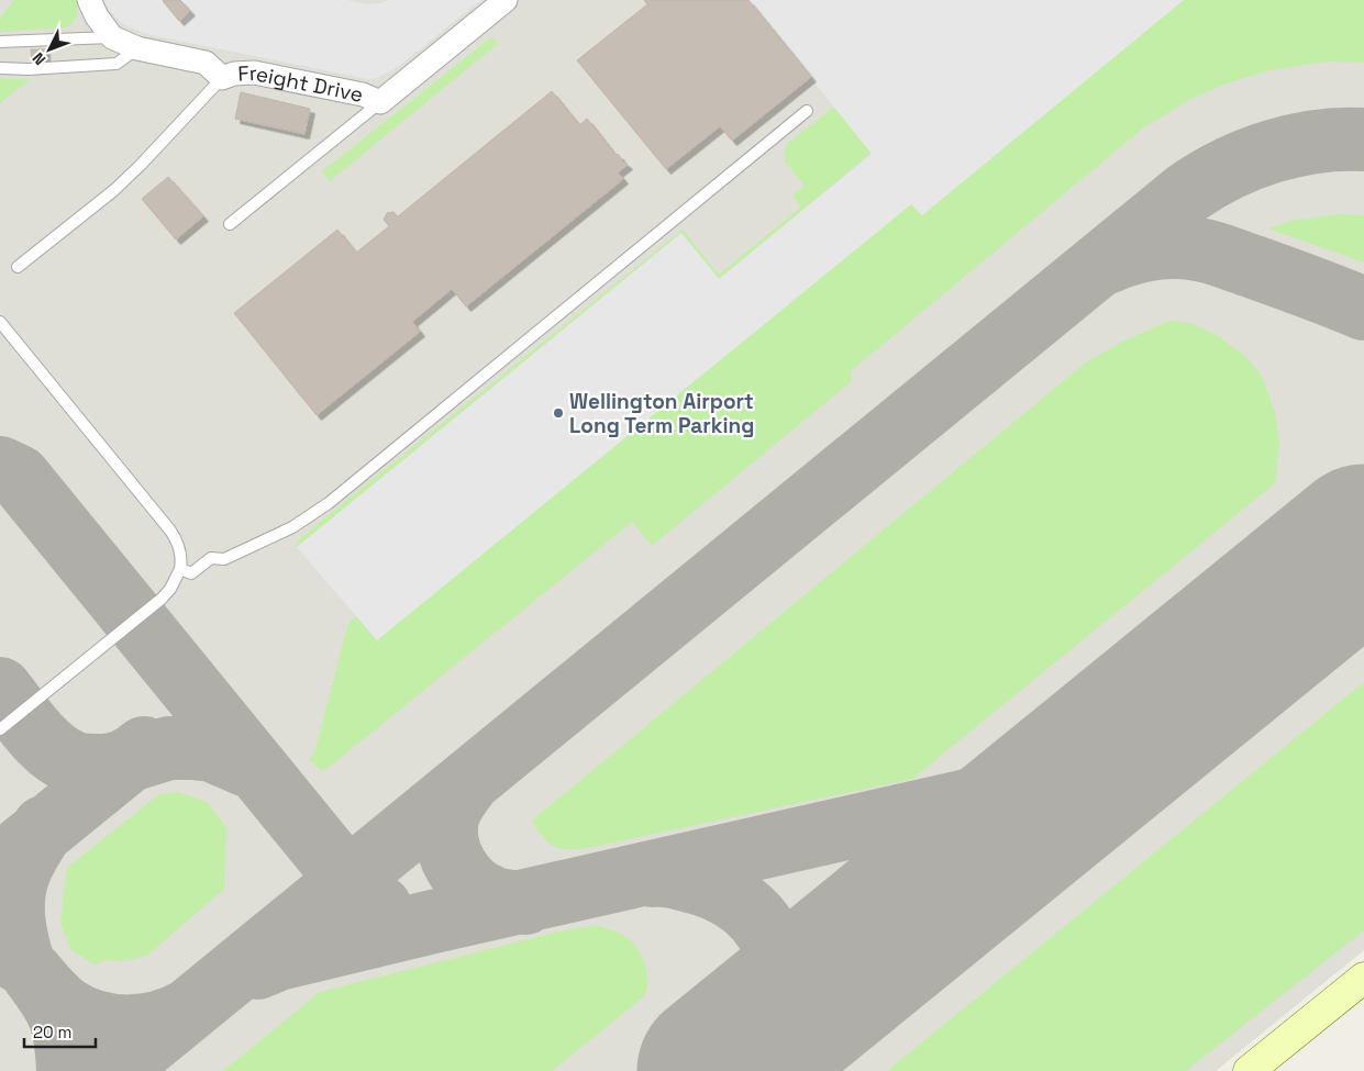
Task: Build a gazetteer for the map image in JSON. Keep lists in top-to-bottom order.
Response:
{
  "streets": {
    "street": ["Freight Drive"]
  },
  "places": ["Wellington Airport Long Term Parking"],
  "scale_bar": "20 m",
  "north": "bottom left"
}
